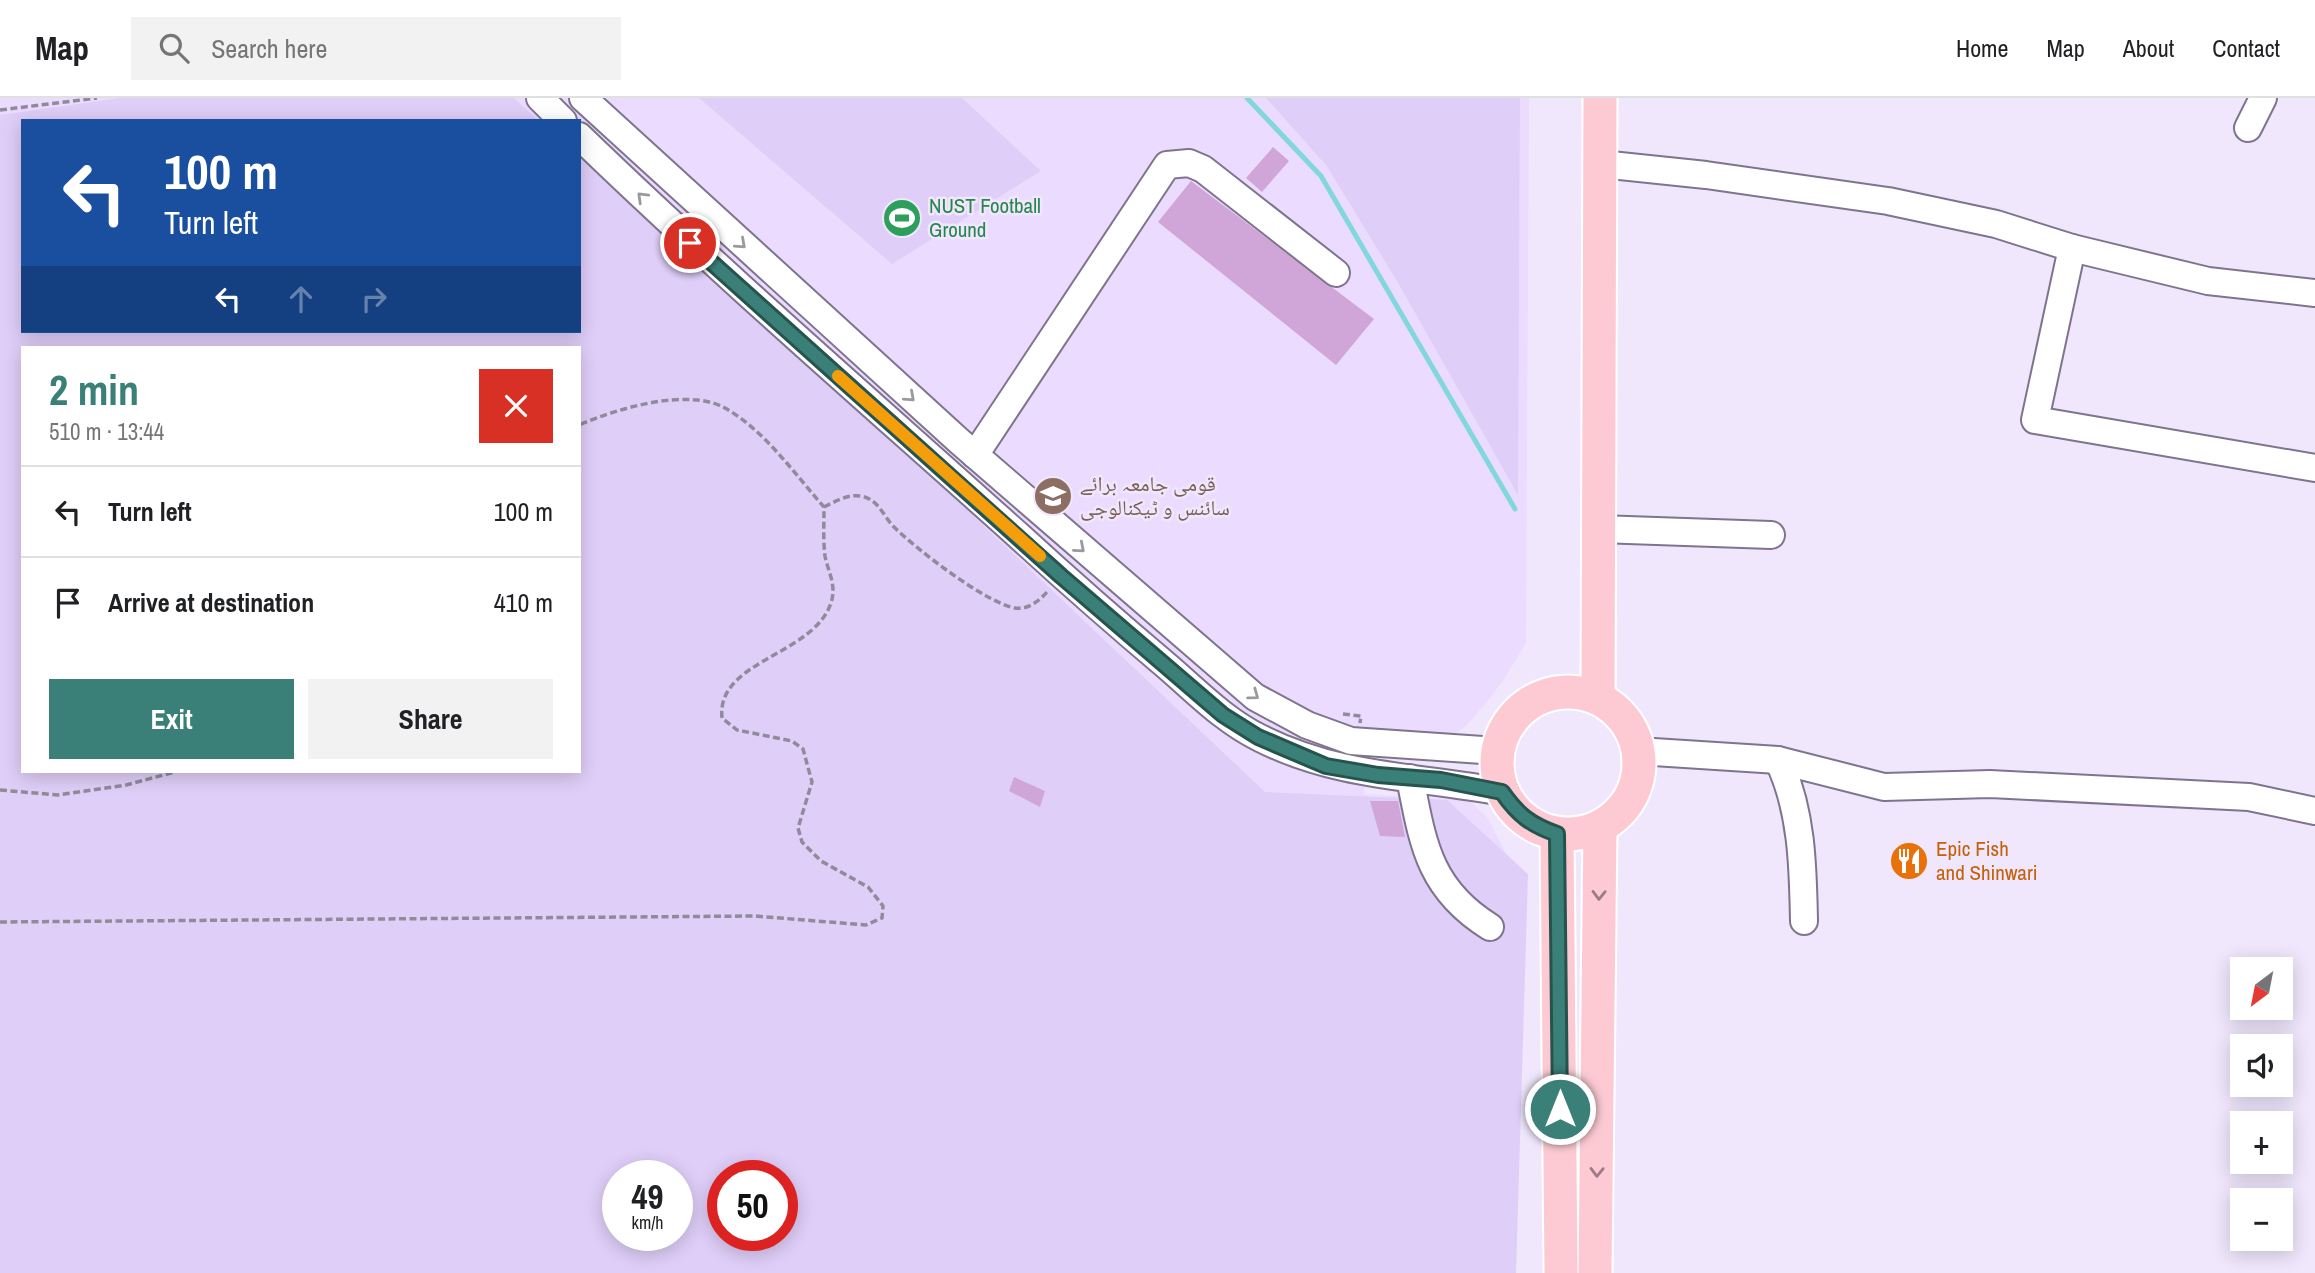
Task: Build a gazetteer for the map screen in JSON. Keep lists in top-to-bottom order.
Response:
{
  "places": {
    "sports": ["NUST Football Ground"],
    "school or university": ["قومی جامعہ برائے سائنس و ٹیکنالوجی"],
    "restaurant": ["Epic Fish and Shinwari"]
  },
  "north": "bottom left",
  "page": {
    "header": "Map",
    "search": "Search here",
    "nav": [
      "Home",
      "Map",
      "About",
      "Contact"
    ],
    "turn": ["100 m", "Turn left"],
    "heading": ["2 min", "510 m · 13:44"],
    "list": [
      {
        "name": "Turn left",
        "value": "100 m"
      },
      {
        "name": "Arrive at destination",
        "value": "410 m"
      }
    ],
    "buttons": ["Exit", "Share"],
    "map_buttons": ["+", "−"],
    "speed": "49 km/h",
    "limit": "50"
  }
}
